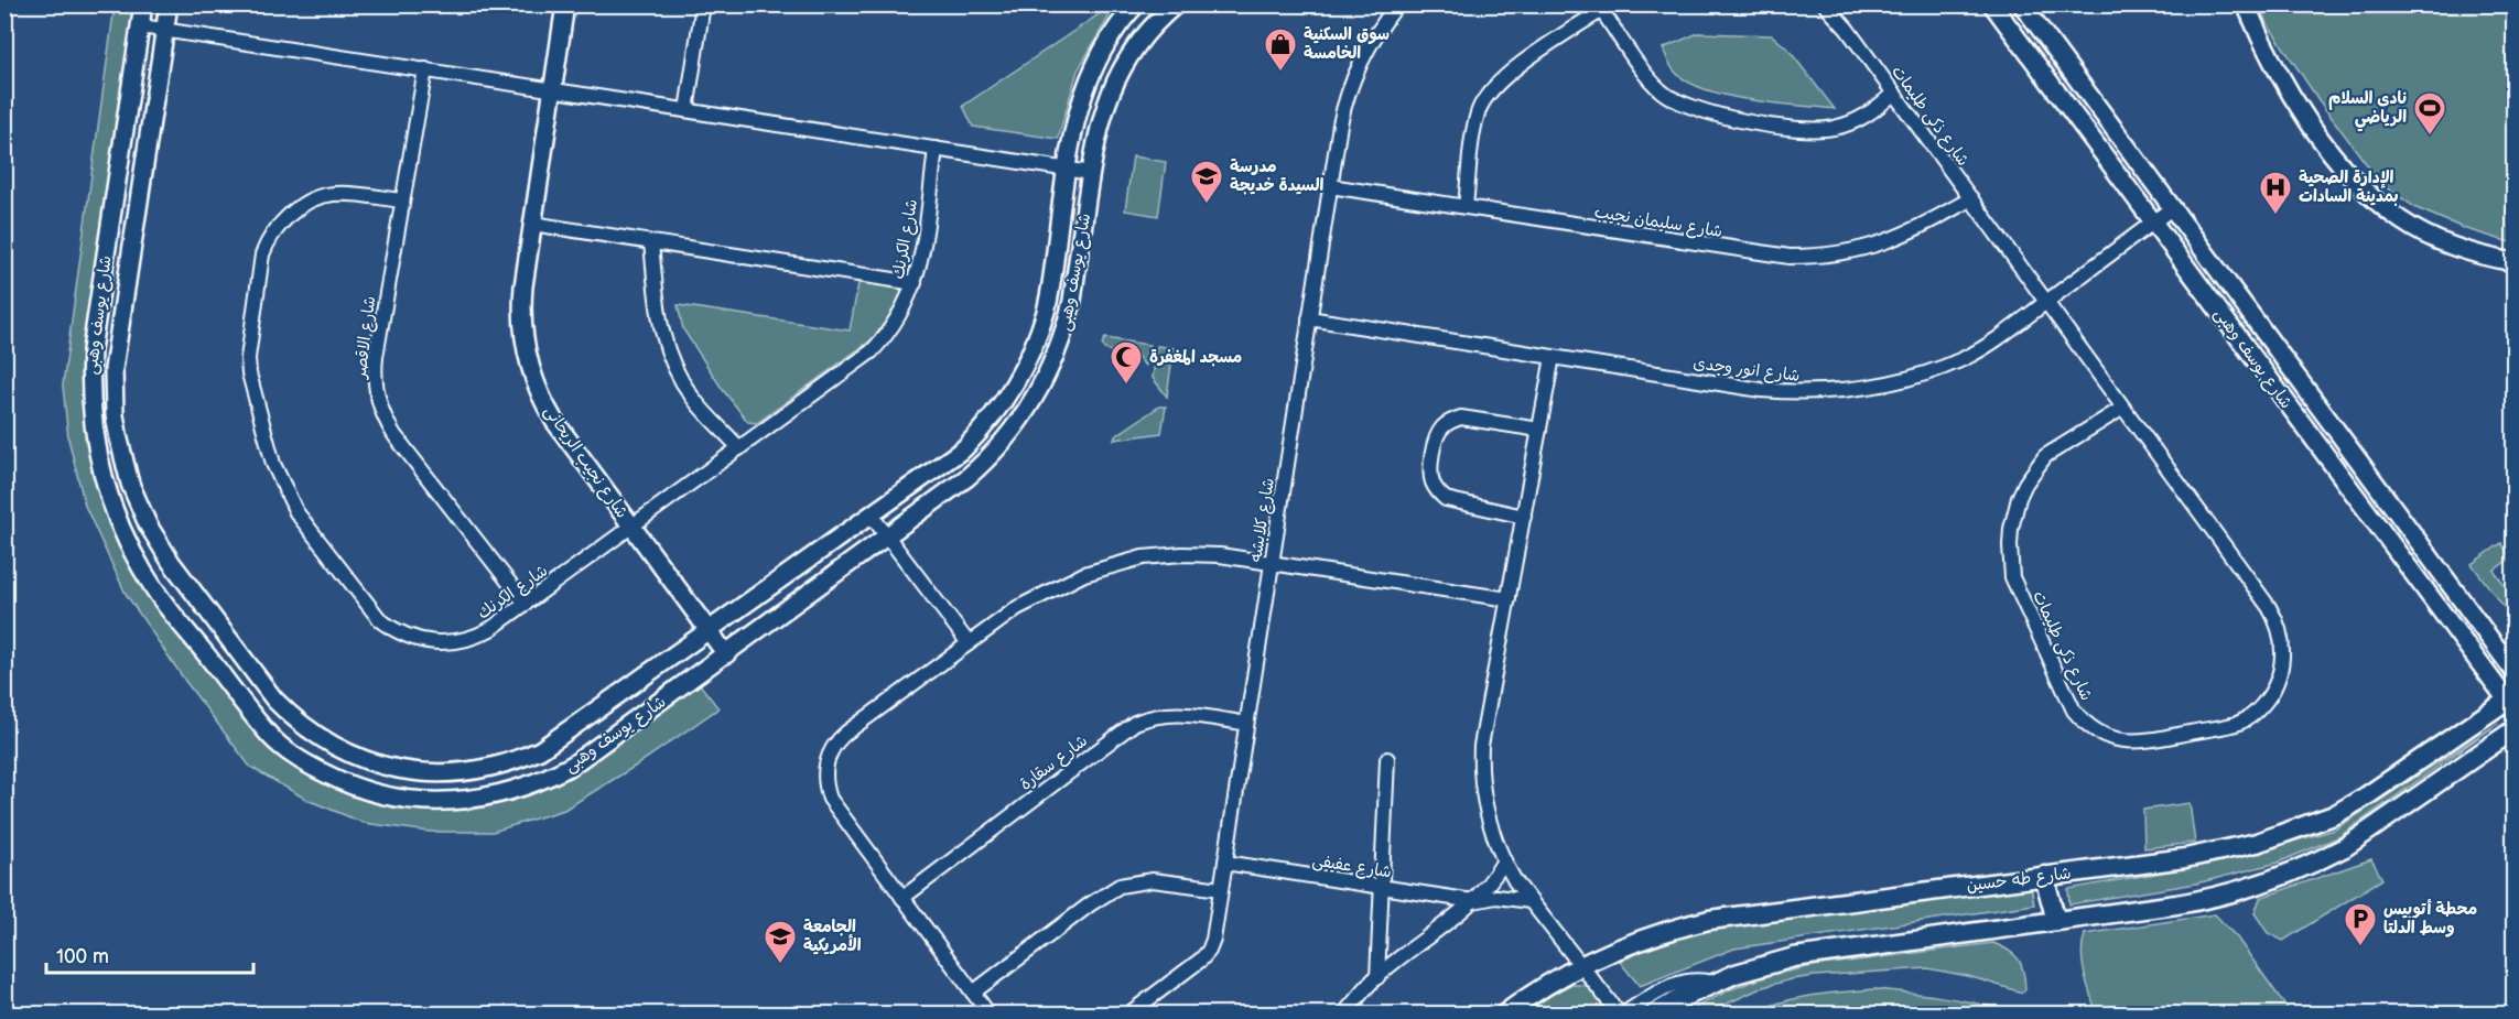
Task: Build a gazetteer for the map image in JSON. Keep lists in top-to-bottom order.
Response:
{
  "streets": {
    "main road": ["شارع طه حسين"],
    "street": [
      "شارع ذكى طليمات",
      "شارع سليمان نجيب",
      "شارع الكرنك",
      "شارع يوسف وهبى",
      "شارع الاقصر",
      "شارع انور وجدى",
      "شارع نجيب الريحانى",
      "شارع كلابشه",
      "شارع سقارة",
      "شارع عفيفى"
    ]
  },
  "crossings": [
    ["شارع ذكى طليمات", "شارع سليمان نجيب"],
    ["شارع ذكى طليمات", "شارع انور وجدى"],
    ["شارع سليمان نجيب", "شارع كلابشه"],
    ["شارع الكرنك", "شارع الاقصر"],
    ["شارع الكرنك", "شارع نجيب الريحانى"],
    ["شارع يوسف وهبى", "شارع انور وجدى"],
    ["شارع يوسف وهبى", "شارع نجيب الريحانى"],
    ["شارع يوسف وهبى", "شارع طه حسين"],
    ["شارع انور وجدى", "شارع كلابشه"],
    ["شارع كلابشه", "شارع سقارة"],
    ["شارع كلابشه", "شارع عفيفى"]
  ],
  "places": {
    "shop": ["سوق السكنية الخامسة"],
    "sports": ["نادي السلام الرياضي"],
    "school or university": ["مدرسة السيدة خديجة", "الجامعة الأمريكية"],
    "hospital": ["الإدارة الصحية بمدينة السادات"],
    "mosque": ["مسجد المغفرة"],
    "parking": ["محطة أتوبيس وسط الدلتا"]
  },
  "scale_bar": "100 m"
}
